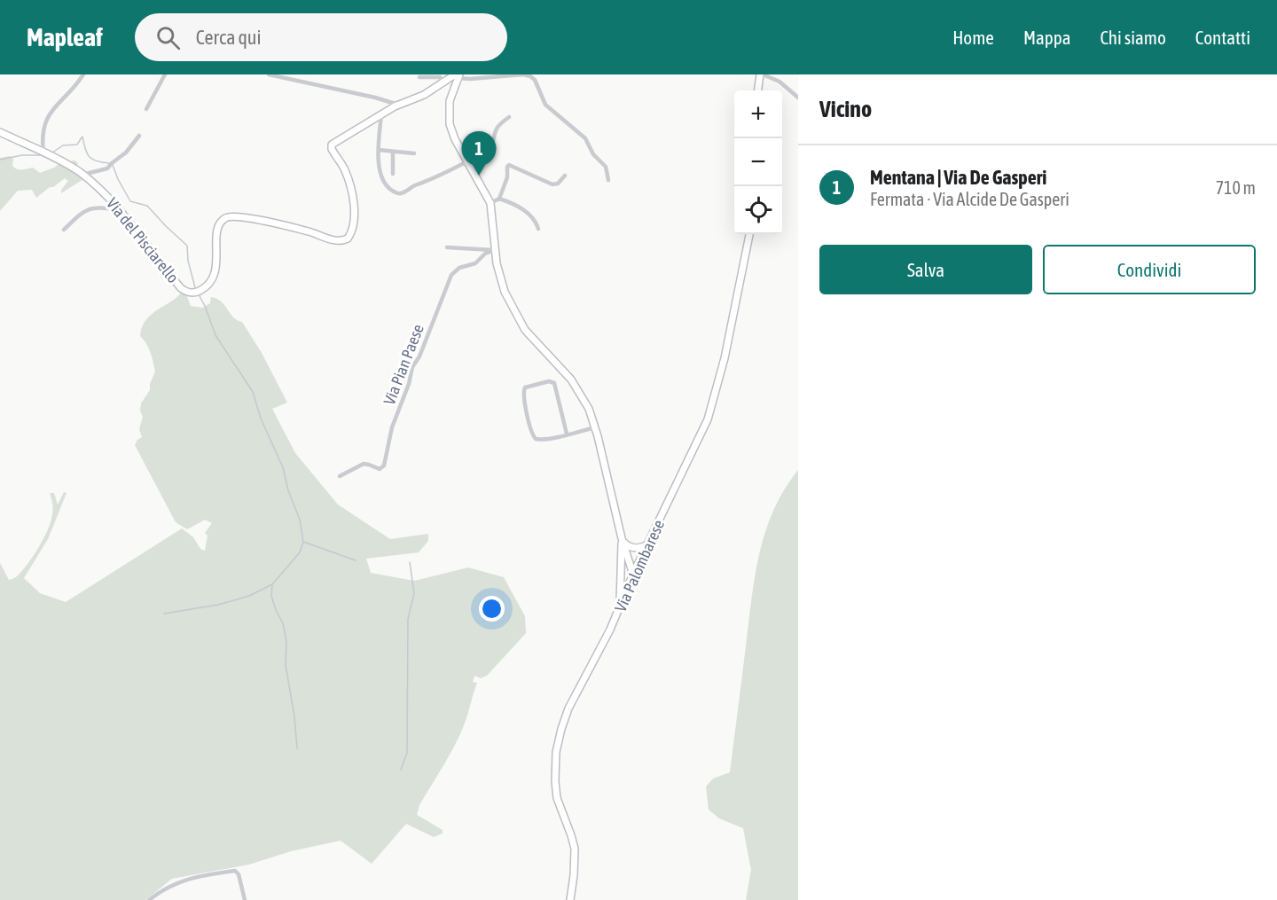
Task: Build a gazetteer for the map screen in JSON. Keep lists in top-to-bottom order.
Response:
{
  "streets": {
    "street": ["Via del Pisciarello", "Via Pian Paese", "Via Palombarese"]
  },
  "page": {
    "header": "Mapleaf",
    "search": "Cerca qui",
    "nav": [
      "Home",
      "Mappa",
      "Chi siamo",
      "Contatti"
    ],
    "heading": "Vicino",
    "map_buttons": ["+", "−"],
    "pins": "1",
    "list": [
      {
        "mark": "1",
        "name": "Mentana | Via De Gasperi",
        "note": "Fermata · Via Alcide De Gasperi",
        "value": "710 m"
      }
    ],
    "buttons": ["Salva", "Condividi"]
  }
}
